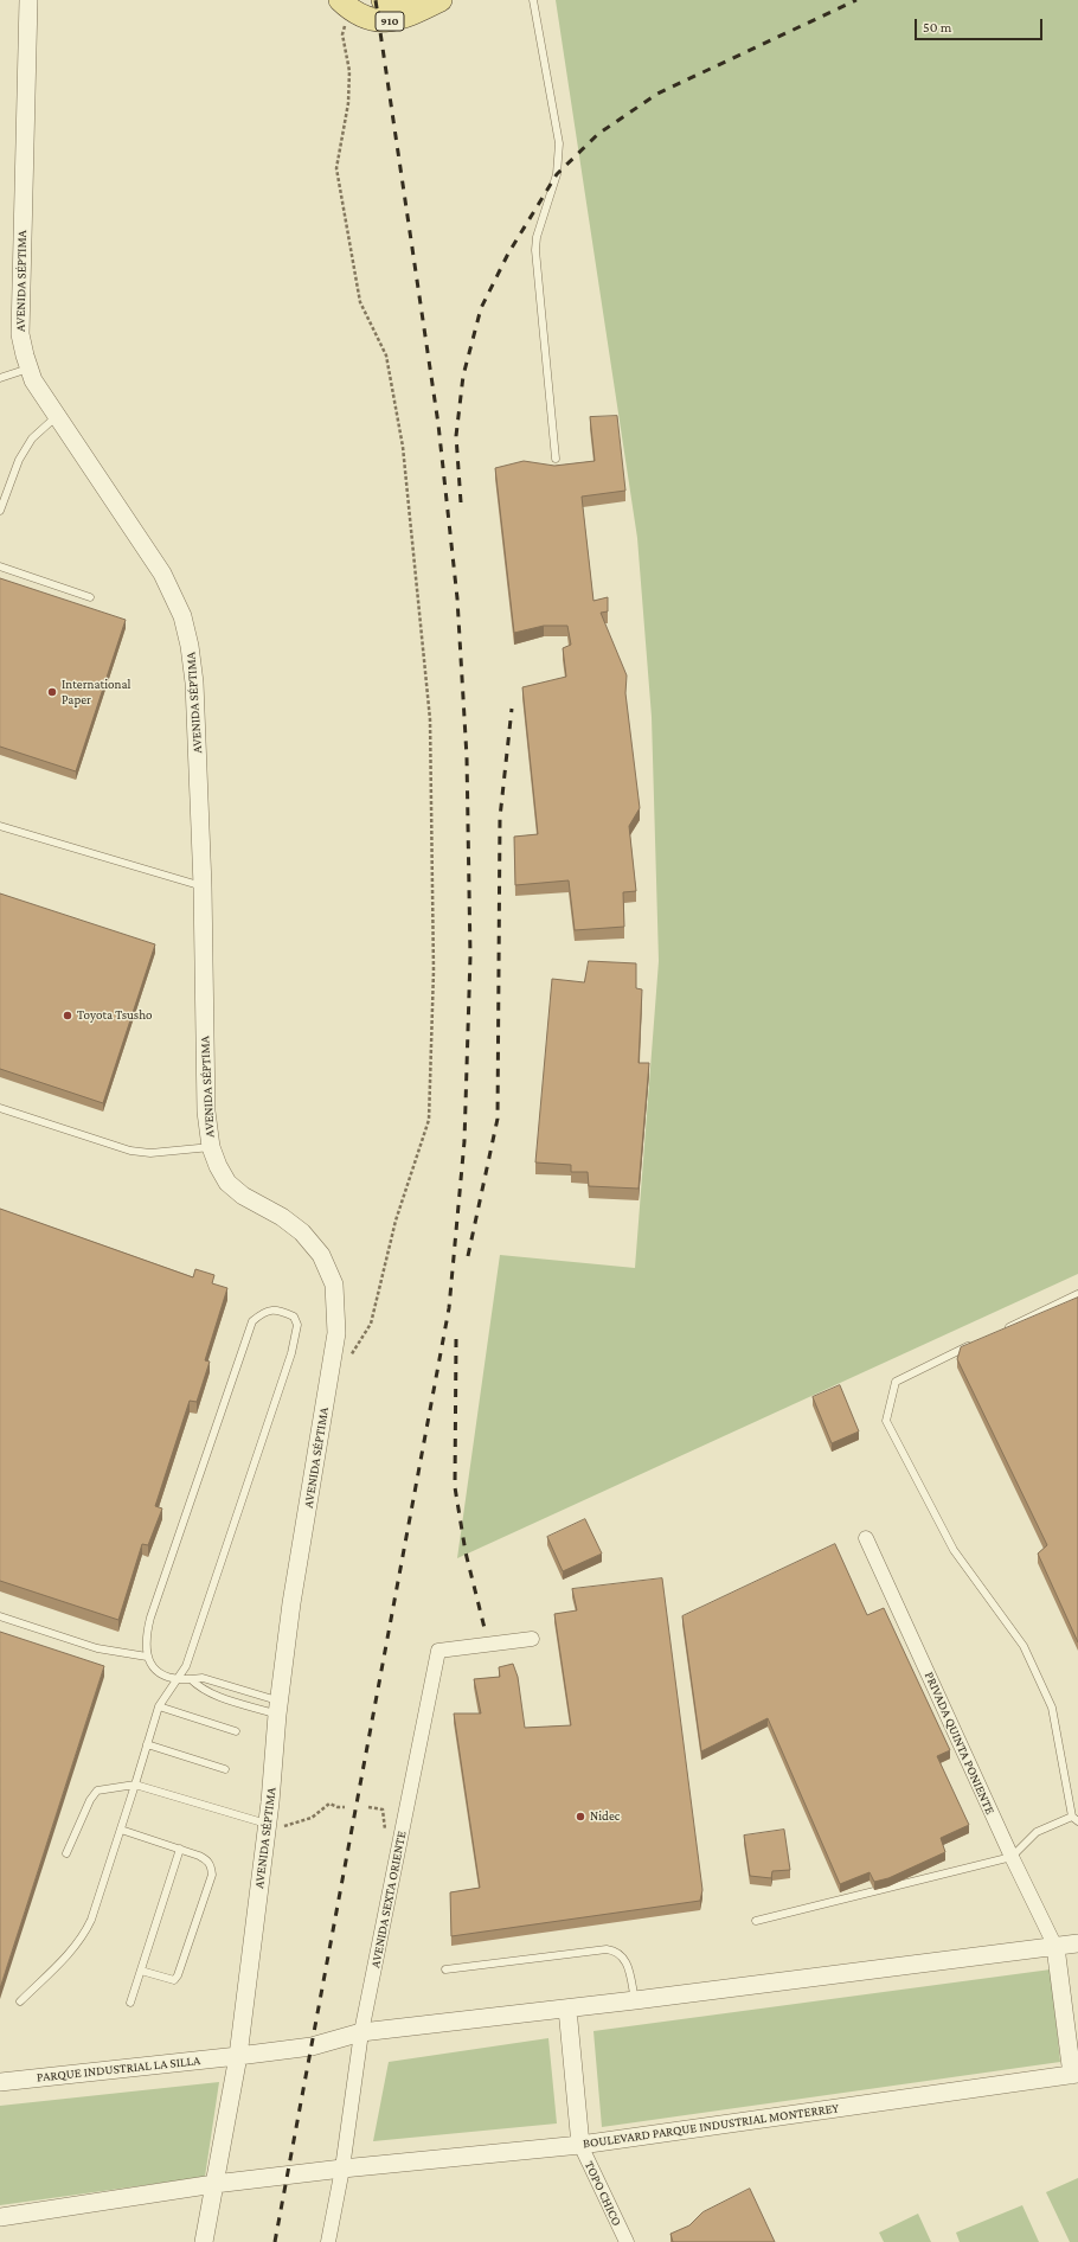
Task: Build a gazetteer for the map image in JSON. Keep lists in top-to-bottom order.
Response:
{
  "streets": {
    "main road": ["910"],
    "street": [
      "AVENIDA SÉPTIMA",
      "PRIVADA QUINTA PONIENTE",
      "AVENIDA SEXTA ORIENTE",
      "PARQUE INDUSTRIAL LA SILLA",
      "BOULEVARD PARQUE INDUSTRIAL MONTERREY",
      "TOPO CHICO"
    ]
  },
  "crossings": [
    ["AVENIDA SÉPTIMA", "PARQUE INDUSTRIAL LA SILLA"],
    ["AVENIDA SÉPTIMA", "BOULEVARD PARQUE INDUSTRIAL MONTERREY"],
    ["AVENIDA SEXTA ORIENTE", "PARQUE INDUSTRIAL LA SILLA"],
    ["AVENIDA SEXTA ORIENTE", "BOULEVARD PARQUE INDUSTRIAL MONTERREY"],
    ["BOULEVARD PARQUE INDUSTRIAL MONTERREY", "TOPO CHICO"]
  ],
  "places": ["International Paper", "Toyota Tsusho", "Nidec"],
  "scale_bar": "50 m"
}
